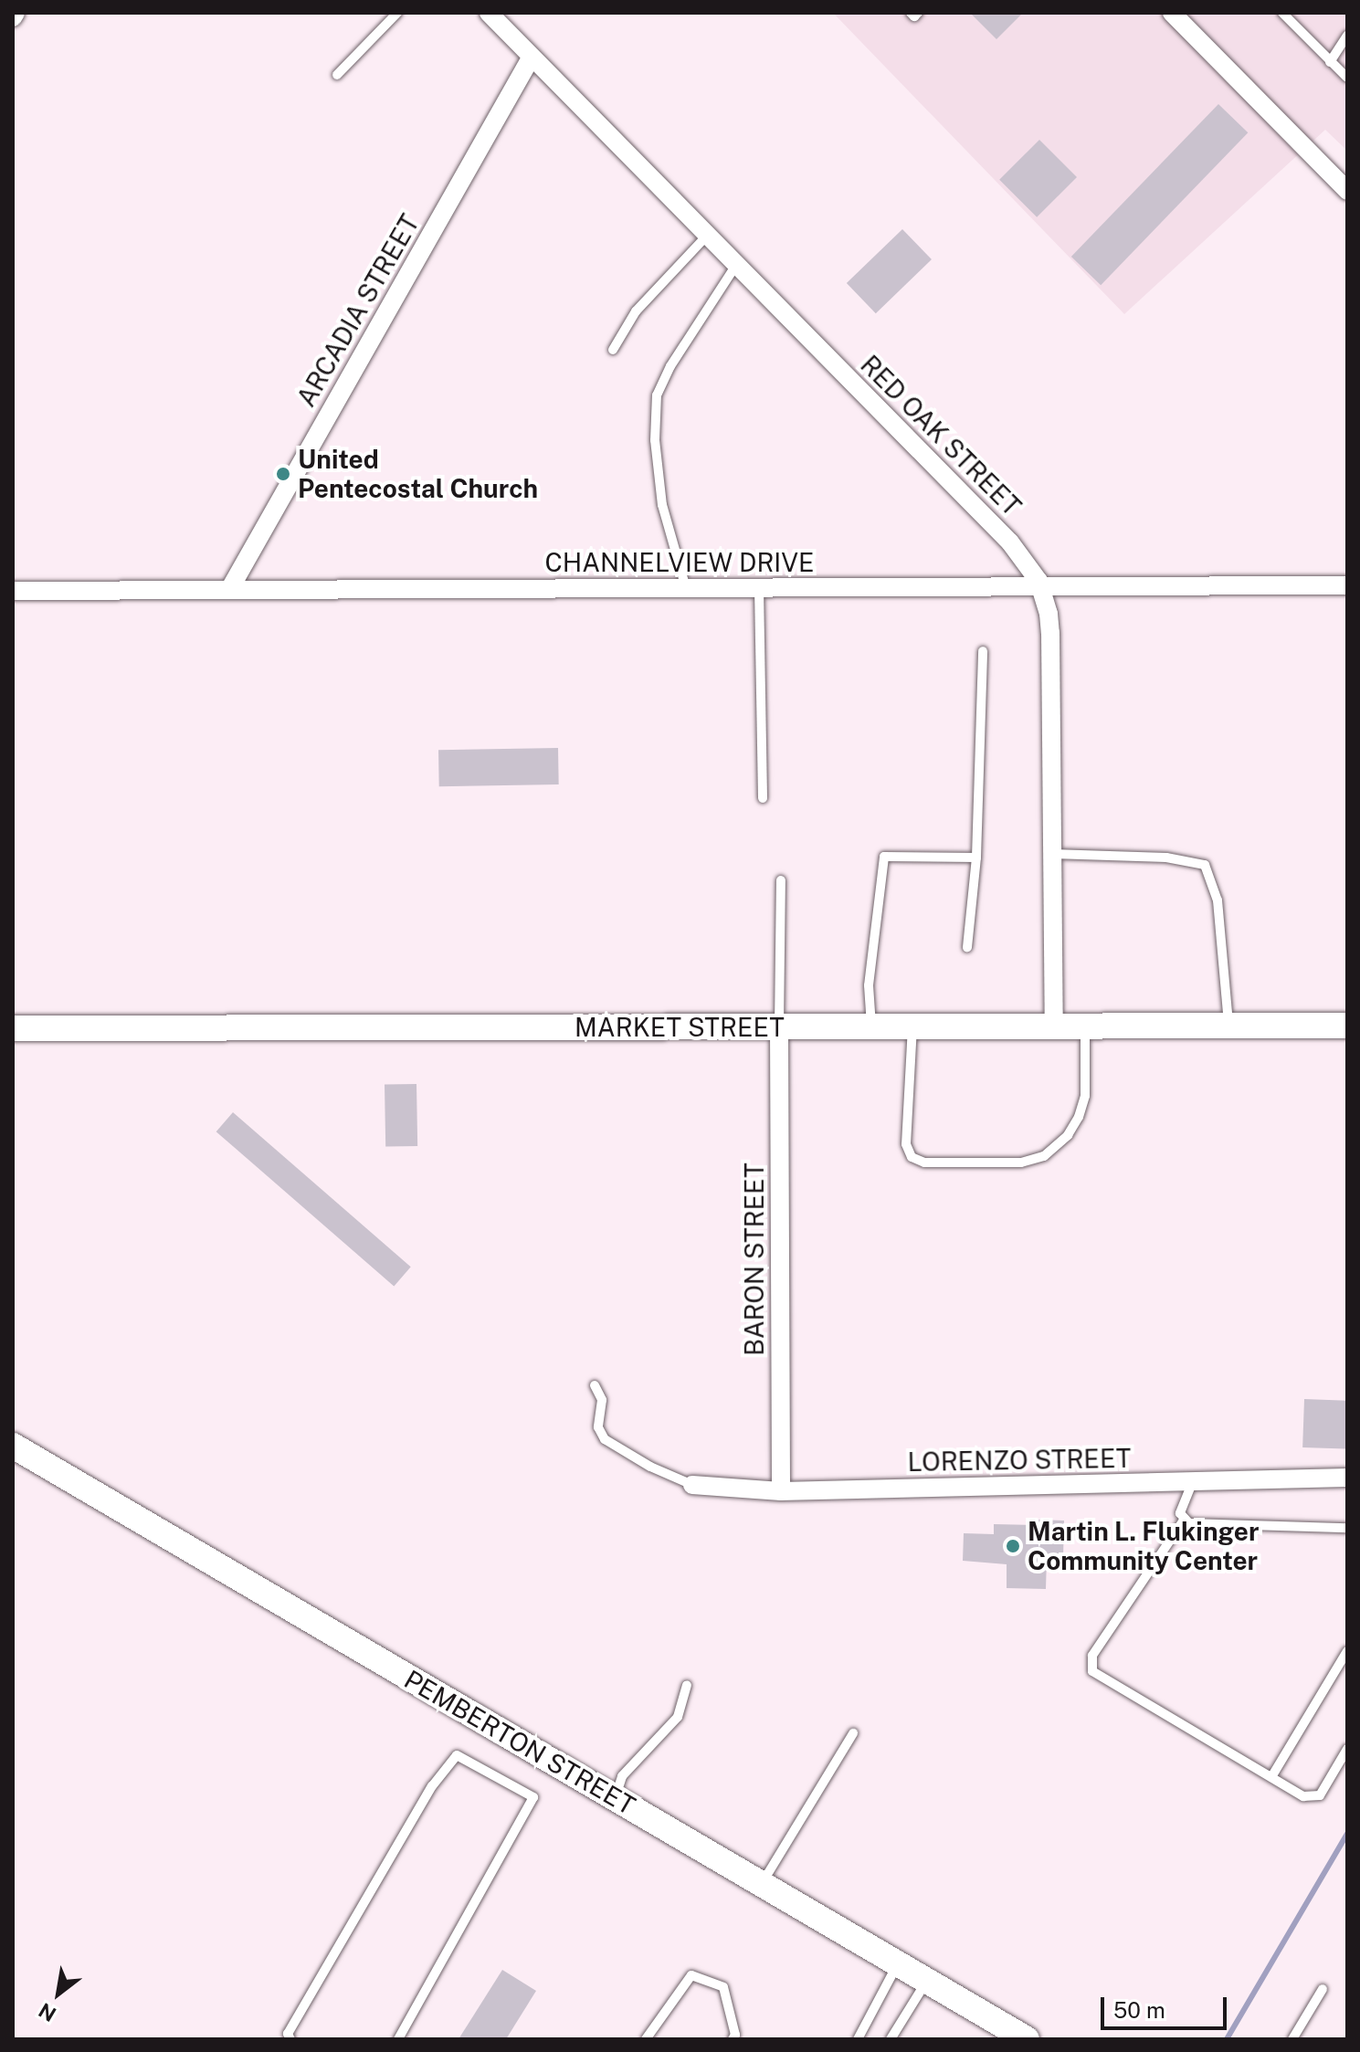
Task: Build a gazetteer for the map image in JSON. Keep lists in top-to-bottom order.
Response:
{
  "streets": {
    "street": [
      "ARCADIA STREET",
      "RED OAK STREET",
      "CHANNELVIEW DRIVE",
      "MARKET STREET",
      "BARON STREET",
      "LORENZO STREET",
      "PEMBERTON STREET"
    ]
  },
  "crossings": [
    ["ARCADIA STREET", "RED OAK STREET"],
    ["ARCADIA STREET", "CHANNELVIEW DRIVE"],
    ["RED OAK STREET", "CHANNELVIEW DRIVE"],
    ["RED OAK STREET", "MARKET STREET"],
    ["MARKET STREET", "BARON STREET"],
    ["BARON STREET", "LORENZO STREET"]
  ],
  "places": ["United Pentecostal Church", "Martin L. Flukinger Community Center"],
  "scale_bar": "50 m",
  "north": "bottom left"
}
